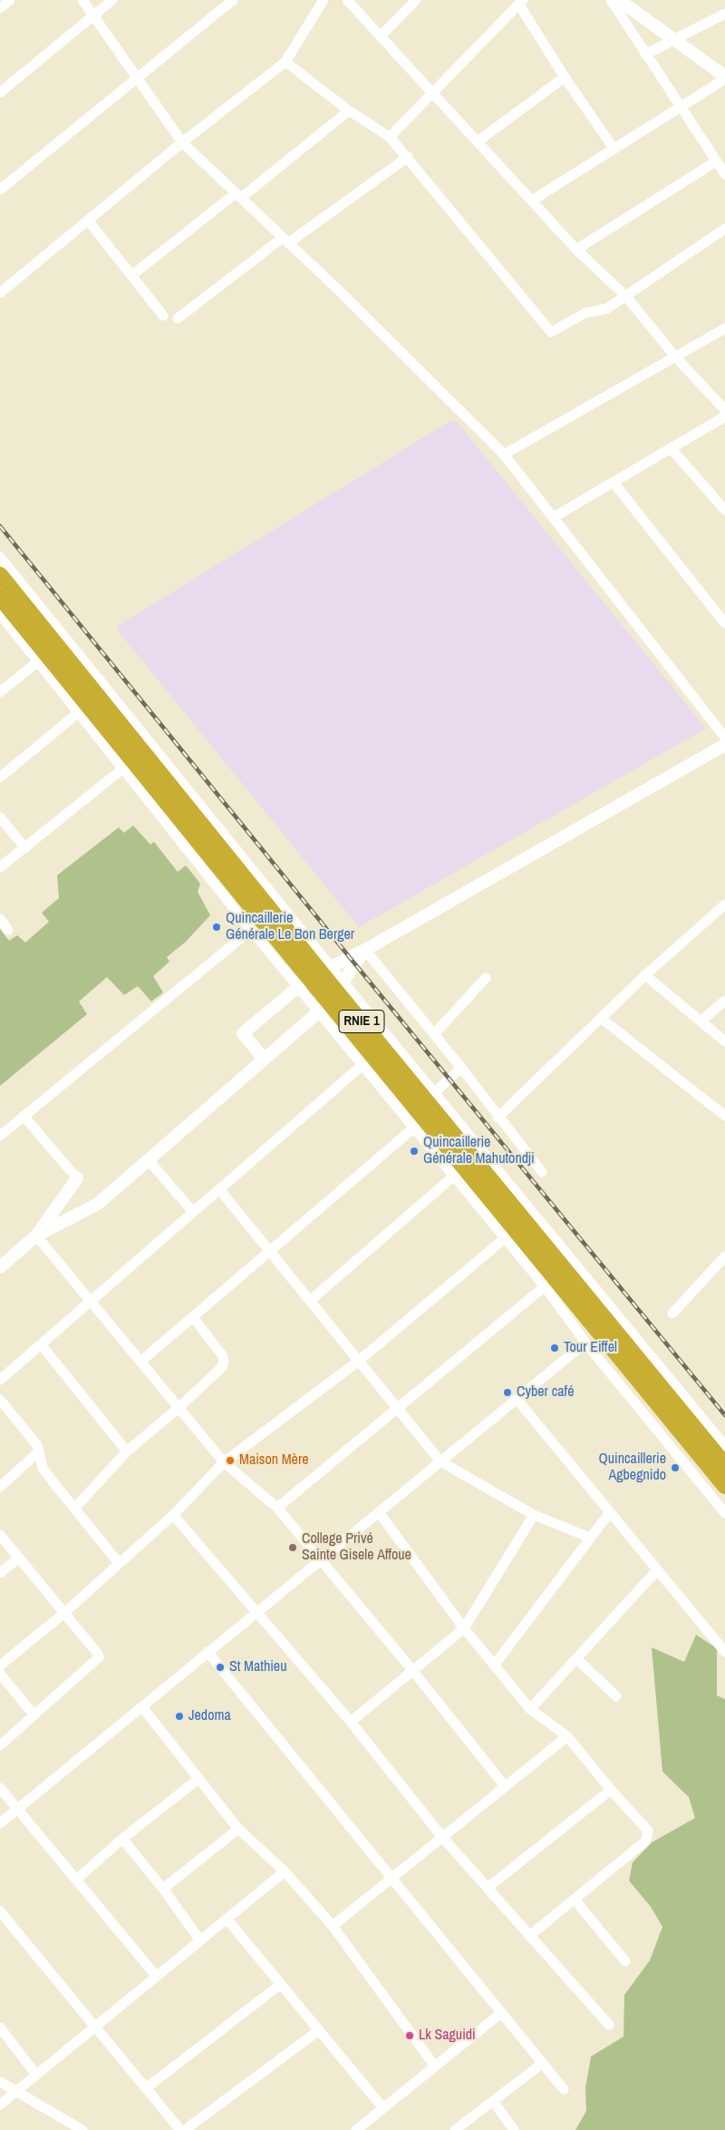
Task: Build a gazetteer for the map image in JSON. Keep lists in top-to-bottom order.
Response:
{
  "streets": {
    "highway": ["RNIE 1"]
  },
  "places": [
    "Quincaillerie Générale Le Bon Berger",
    "Quincaillerie Générale Mahutondji",
    "Tour Eiffel",
    "Cyber café",
    "Maison Mère",
    "Quincaillerie Agbegnido",
    "College Privé Sainte Gisele Affoue",
    "St Mathieu",
    "Jedoma",
    "Lk Saguidi"
  ]
}
